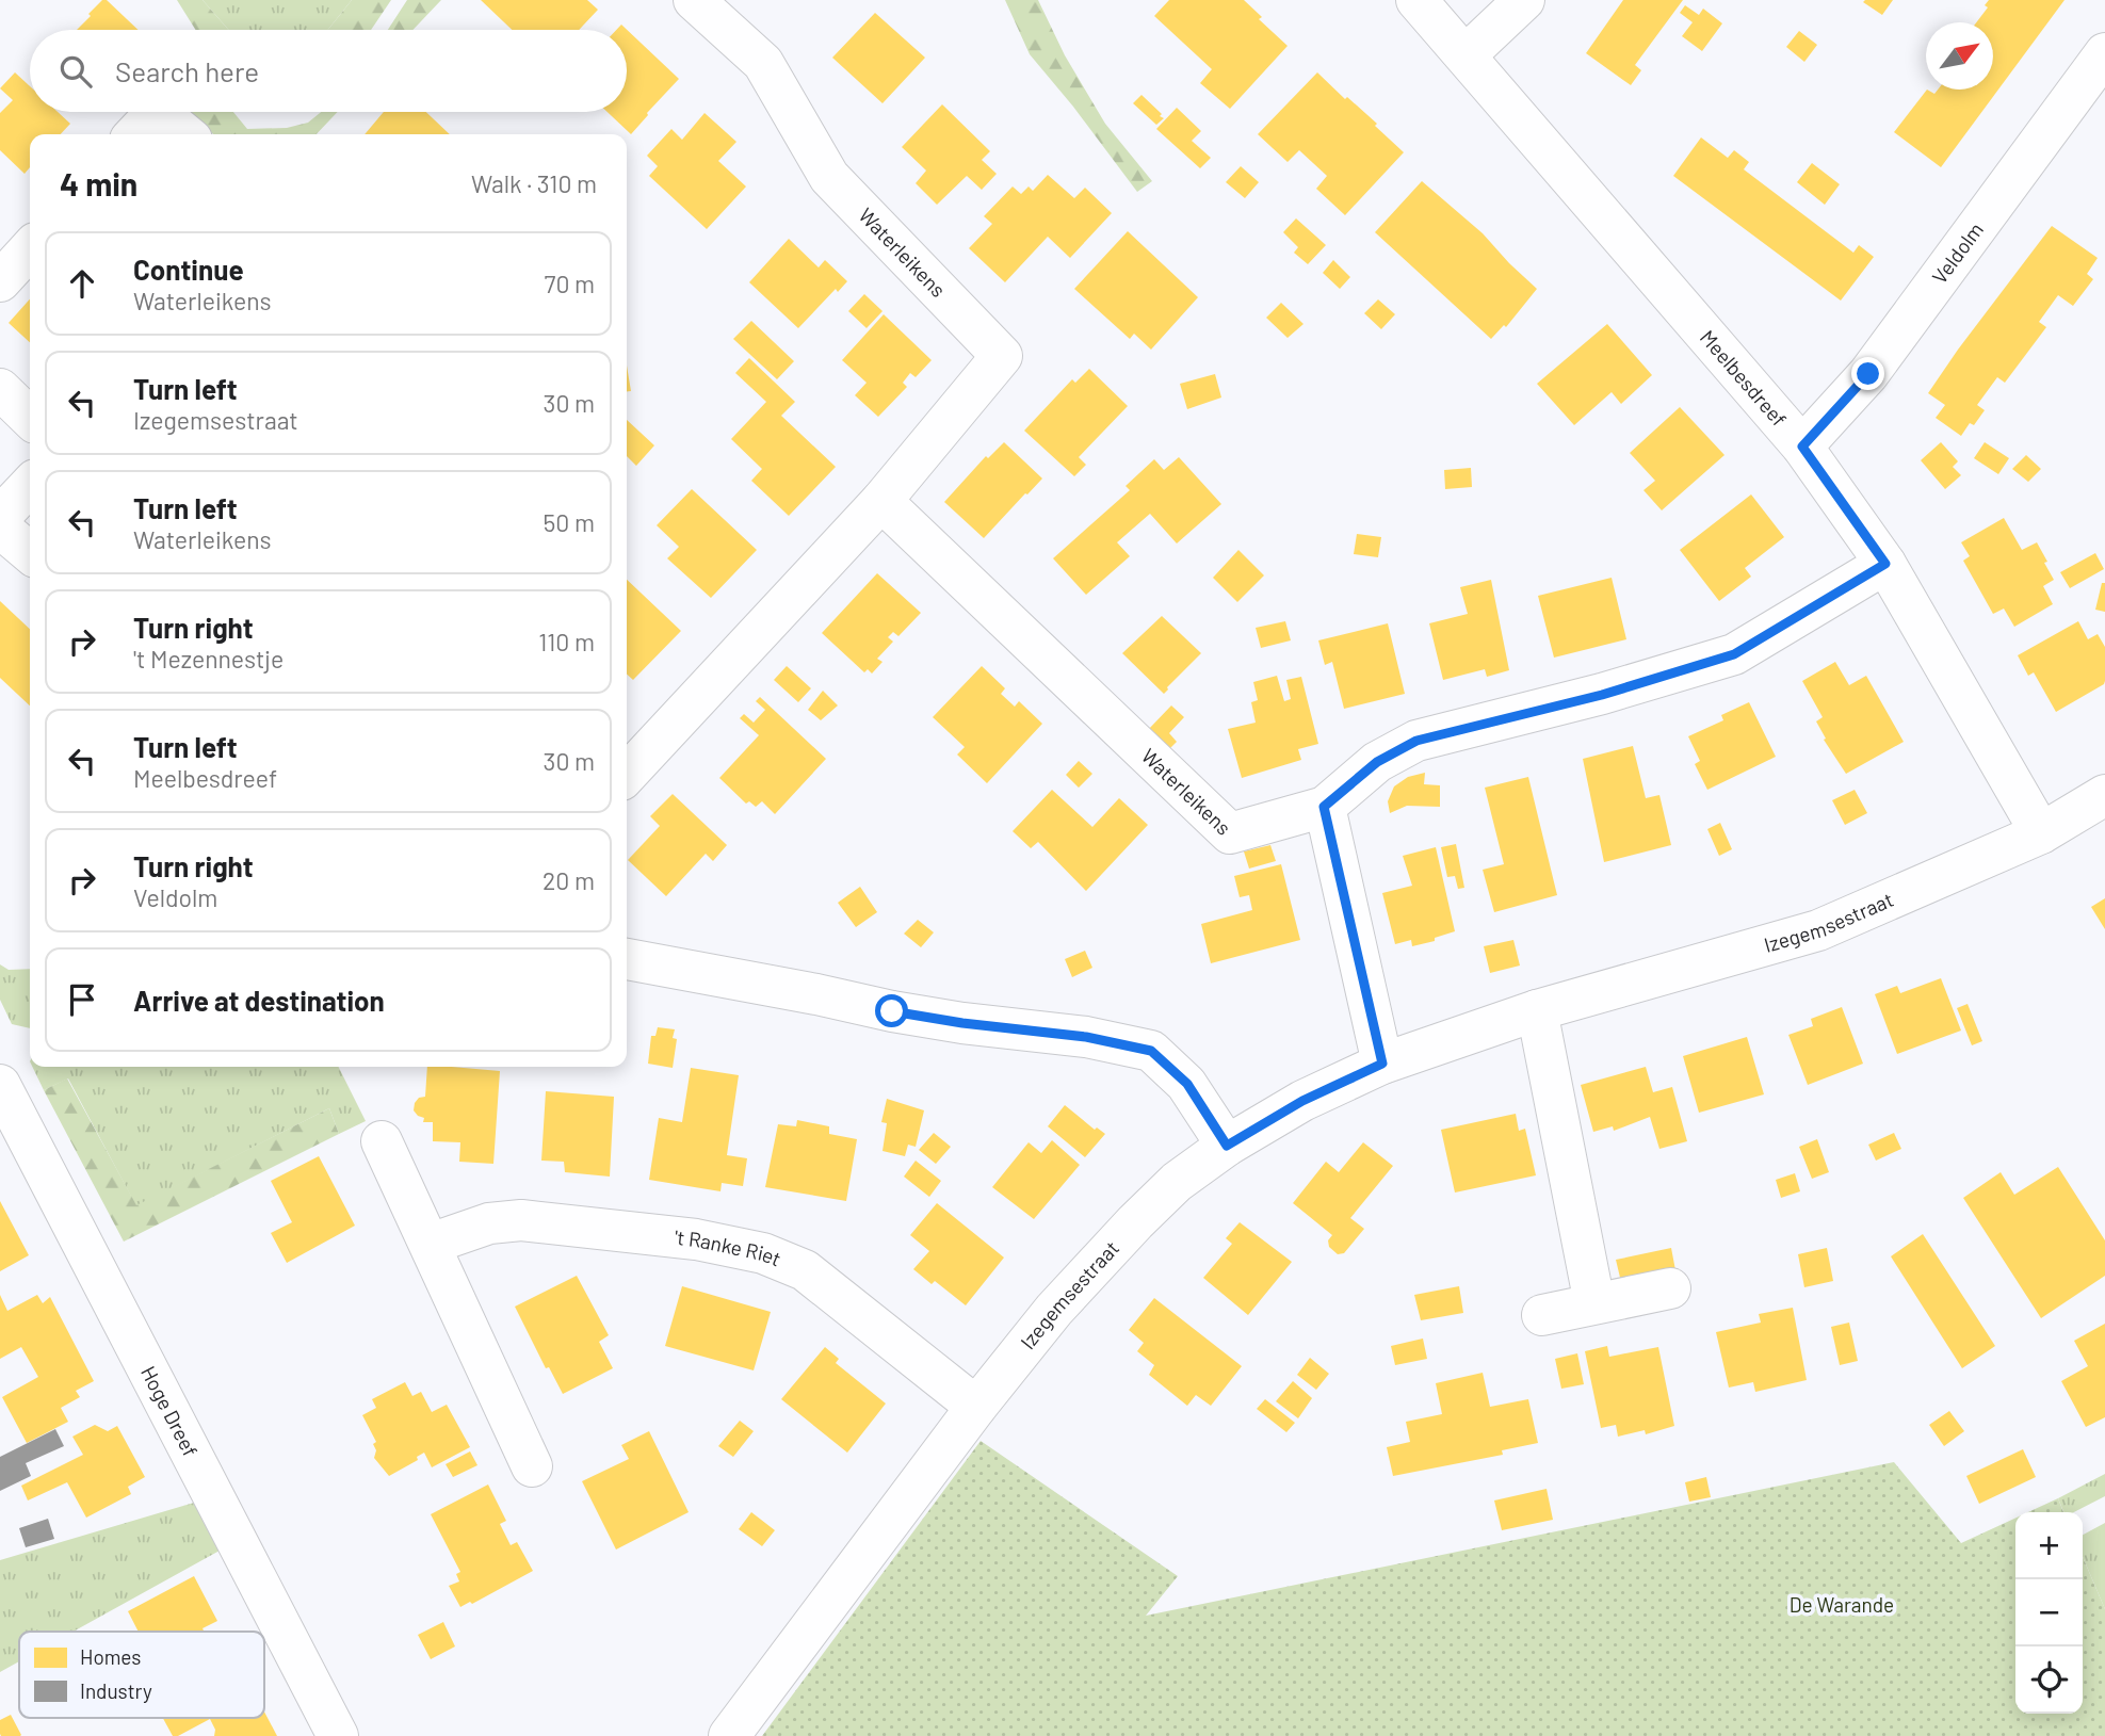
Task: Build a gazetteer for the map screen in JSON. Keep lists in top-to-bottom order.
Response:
{
  "streets": {
    "street": [
      "Waterleikens",
      "Veldolm",
      "Meelbesdreef",
      "Izegemsestraat",
      "'t Ranke Riet",
      "Hoge Dreef"
    ]
  },
  "crossings": [
    ["Veldolm", "Meelbesdreef"],
    ["Meelbesdreef", "Izegemsestraat"],
    ["Izegemsestraat", "'t Ranke Riet"]
  ],
  "parks": ["De Warande"],
  "legend": ["Homes", "Industry"],
  "north": "top right",
  "page": {
    "search": "Search here",
    "heading": ["4 min", "Walk · 310 m"],
    "list": [
      ["Continue", "Waterleikens", "70 m"],
      ["Turn left", "Izegemsestraat", "30 m"],
      ["Turn left", "Waterleikens", "50 m"],
      ["Turn right", "'t Mezennestje", "110 m"],
      ["Turn left", "Meelbesdreef", "30 m"],
      ["Turn right", "Veldolm", "20 m"],
      "Arrive at destination"
    ],
    "map_buttons": ["+", "−"]
  }
}
